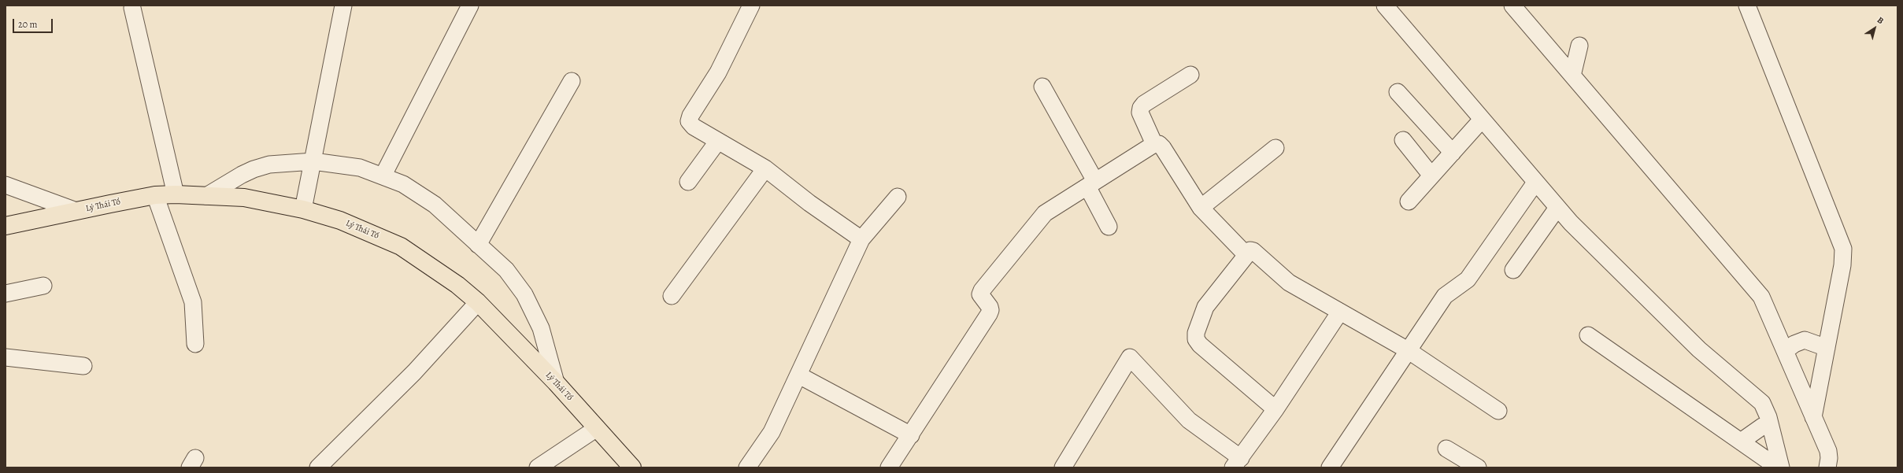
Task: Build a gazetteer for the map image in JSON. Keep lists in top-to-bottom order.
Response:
{
  "streets": {
    "main road": ["Lý Thái Tổ"]
  },
  "scale_bar": "20 m",
  "north": "top right"
}
